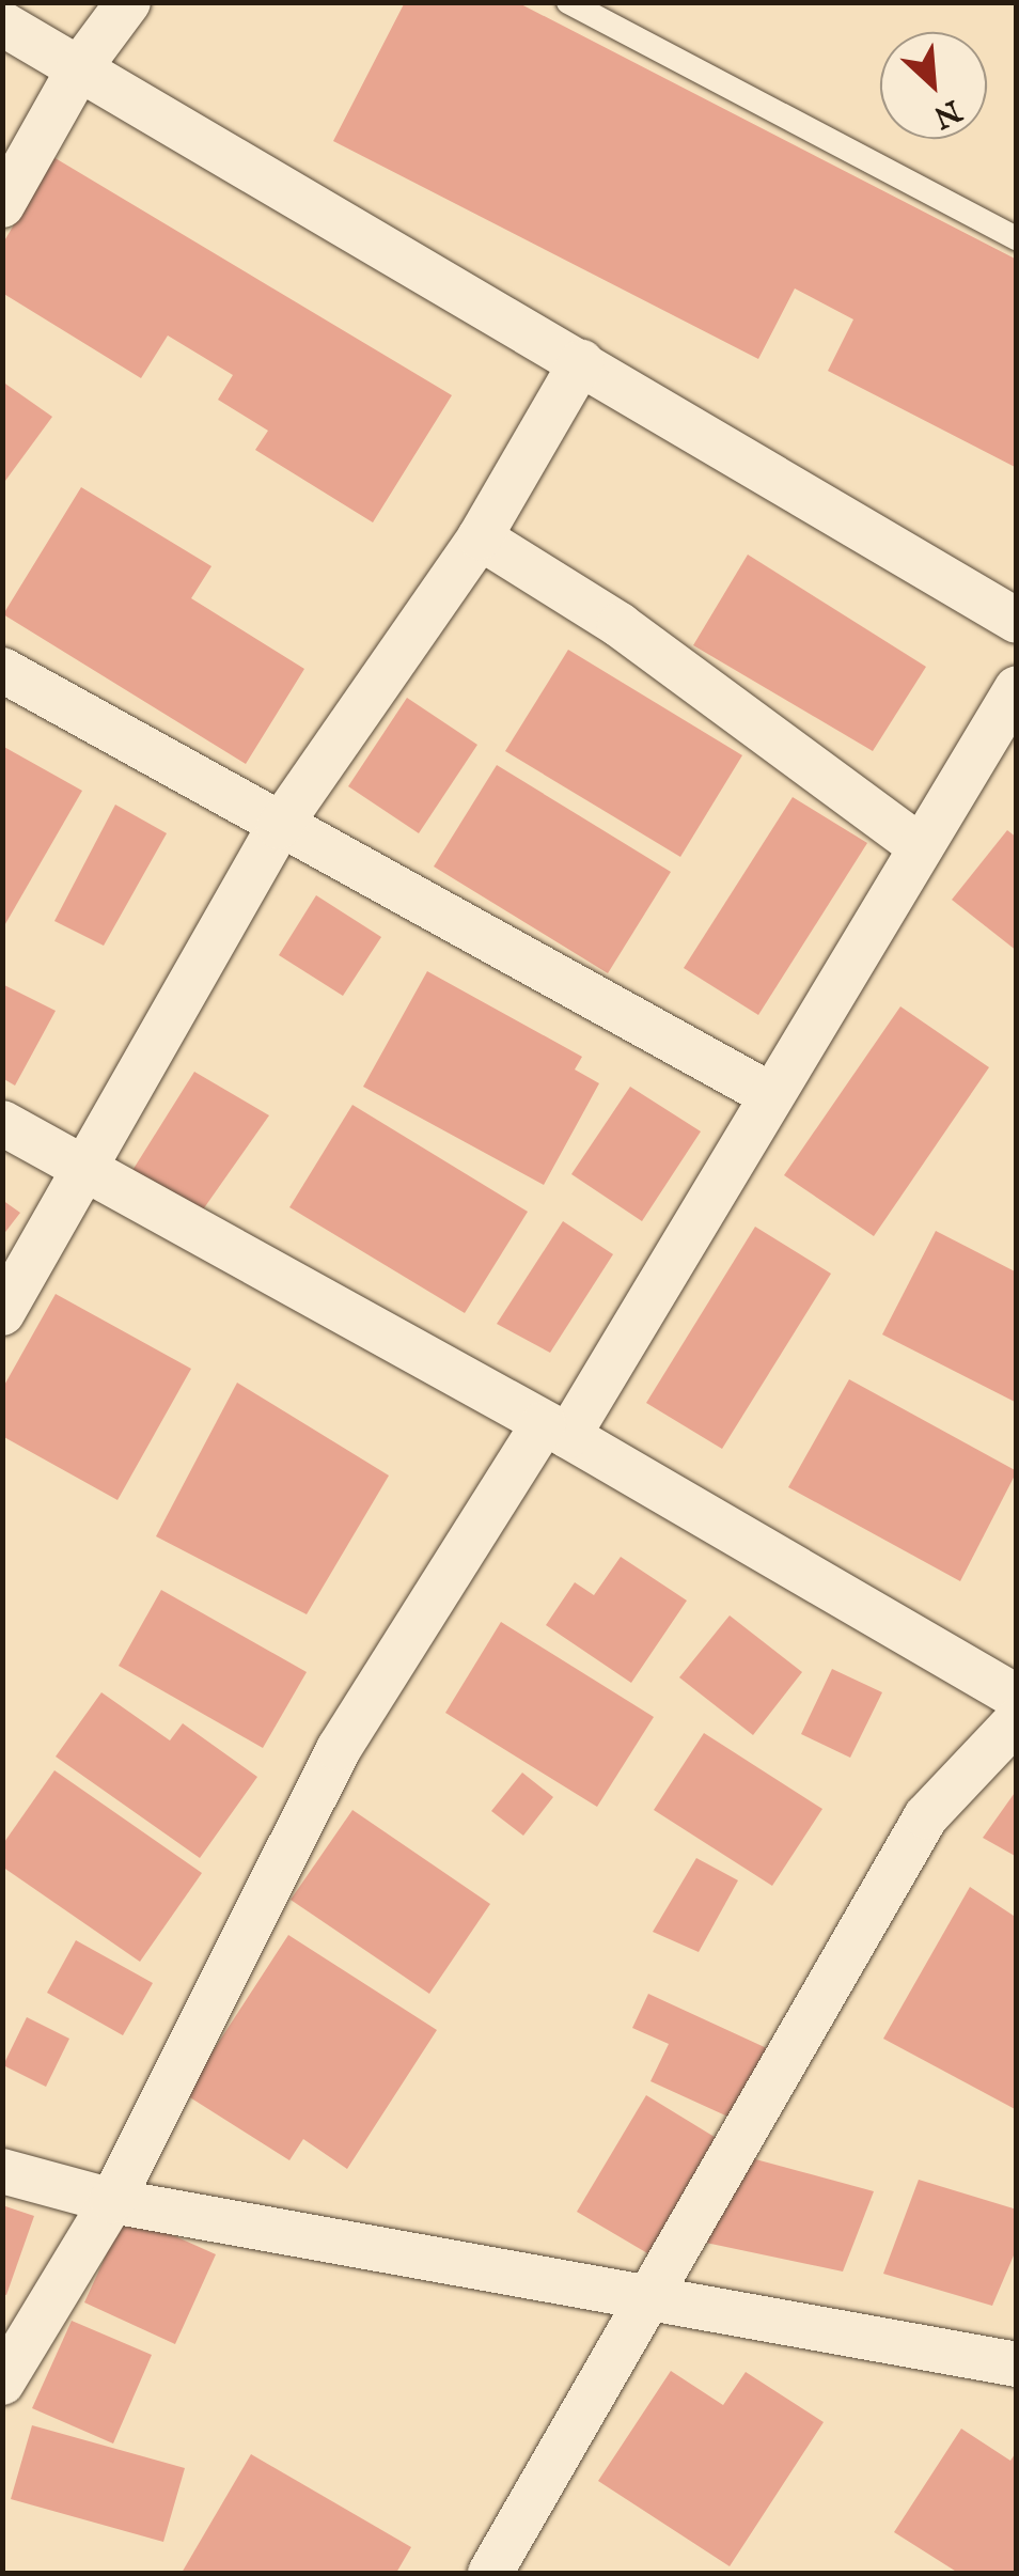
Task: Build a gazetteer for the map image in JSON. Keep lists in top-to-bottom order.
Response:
{
  "north": "bottom right"
}
